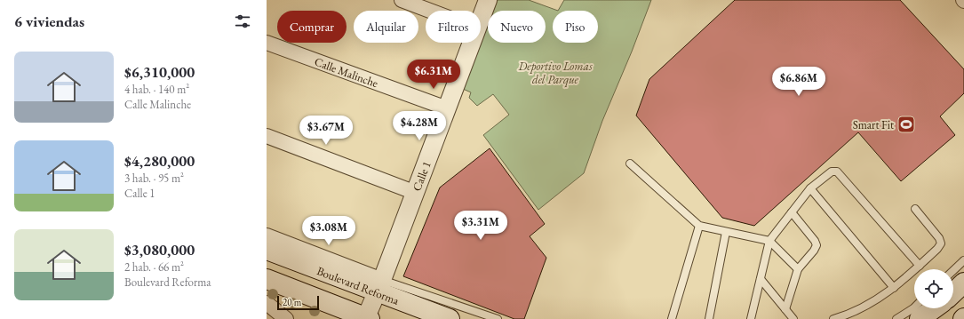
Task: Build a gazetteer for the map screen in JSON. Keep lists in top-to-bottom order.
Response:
{
  "streets": {
    "main road": ["Boulevard Reforma"],
    "street": ["Calle Malinche", "Calle 1"]
  },
  "crossings": [
    ["Calle Malinche", "Calle 1"],
    ["Calle 1", "Boulevard Reforma"]
  ],
  "parks": ["Deportivo Lomas del Parque"],
  "places": {
    "sports": ["Smart Fit"]
  },
  "scale_bar": "20 m",
  "page": {
    "heading": "6 viviendas",
    "chip": [
      "Comprar",
      "Alquilar",
      "Filtros",
      "Nuevo",
      "Piso"
    ],
    "list": [
      {
        "name": "$6,310,000",
        "note": "4 hab. · 140 m² · Calle Malinche"
      },
      {
        "name": "$4,280,000",
        "note": "3 hab. · 95 m² · Calle 1"
      },
      {
        "name": "$3,080,000",
        "note": "2 hab. · 66 m² · Boulevard Reforma"
      }
    ],
    "price": [
      "$6.31M",
      "$6.86M",
      "$4.28M",
      "$3.67M",
      "$3.31M",
      "$3.08M"
    ],
    "scale": "20 m"
  }
}
